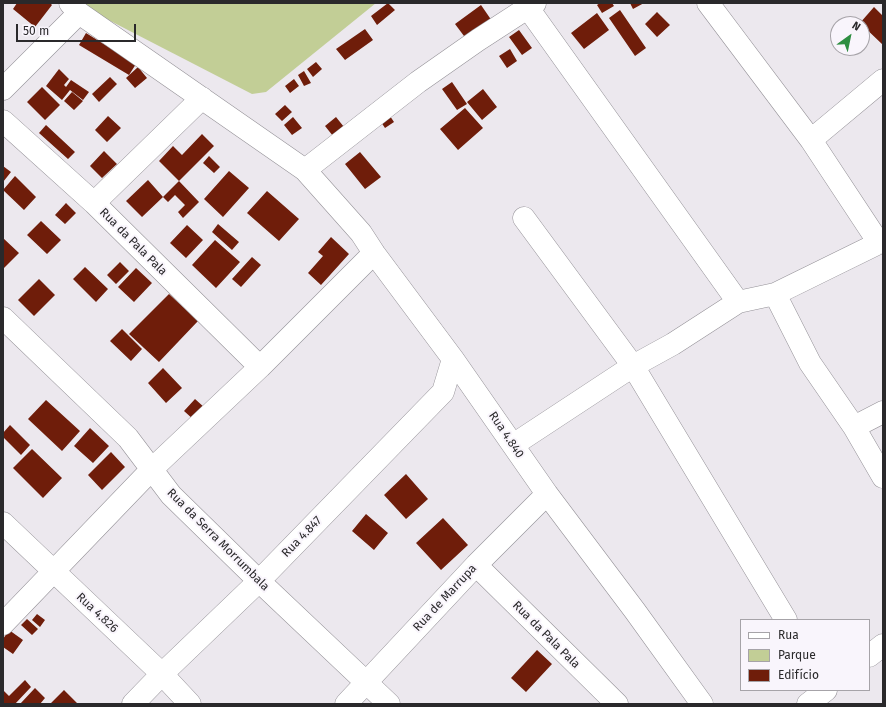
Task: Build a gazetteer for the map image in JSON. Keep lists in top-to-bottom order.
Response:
{
  "streets": {
    "street": [
      "Rua da Pala Pala",
      "Rua 4.840",
      "Rua 4.847",
      "Rua da Serra Morrumbala",
      "Rua de Marrupa",
      "Rua 4.826"
    ]
  },
  "crossings": [
    ["Rua da Pala Pala", "Rua de Marrupa"],
    ["Rua 4.840", "Rua 4.847"],
    ["Rua 4.840", "Rua de Marrupa"],
    ["Rua 4.847", "Rua da Serra Morrumbala"],
    ["Rua 4.847", "Rua 4.826"],
    ["Rua da Serra Morrumbala", "Rua de Marrupa"]
  ],
  "legend": ["Rua", "Parque", "Edifício"],
  "scale_bar": "50 m",
  "north": "top right"
}
